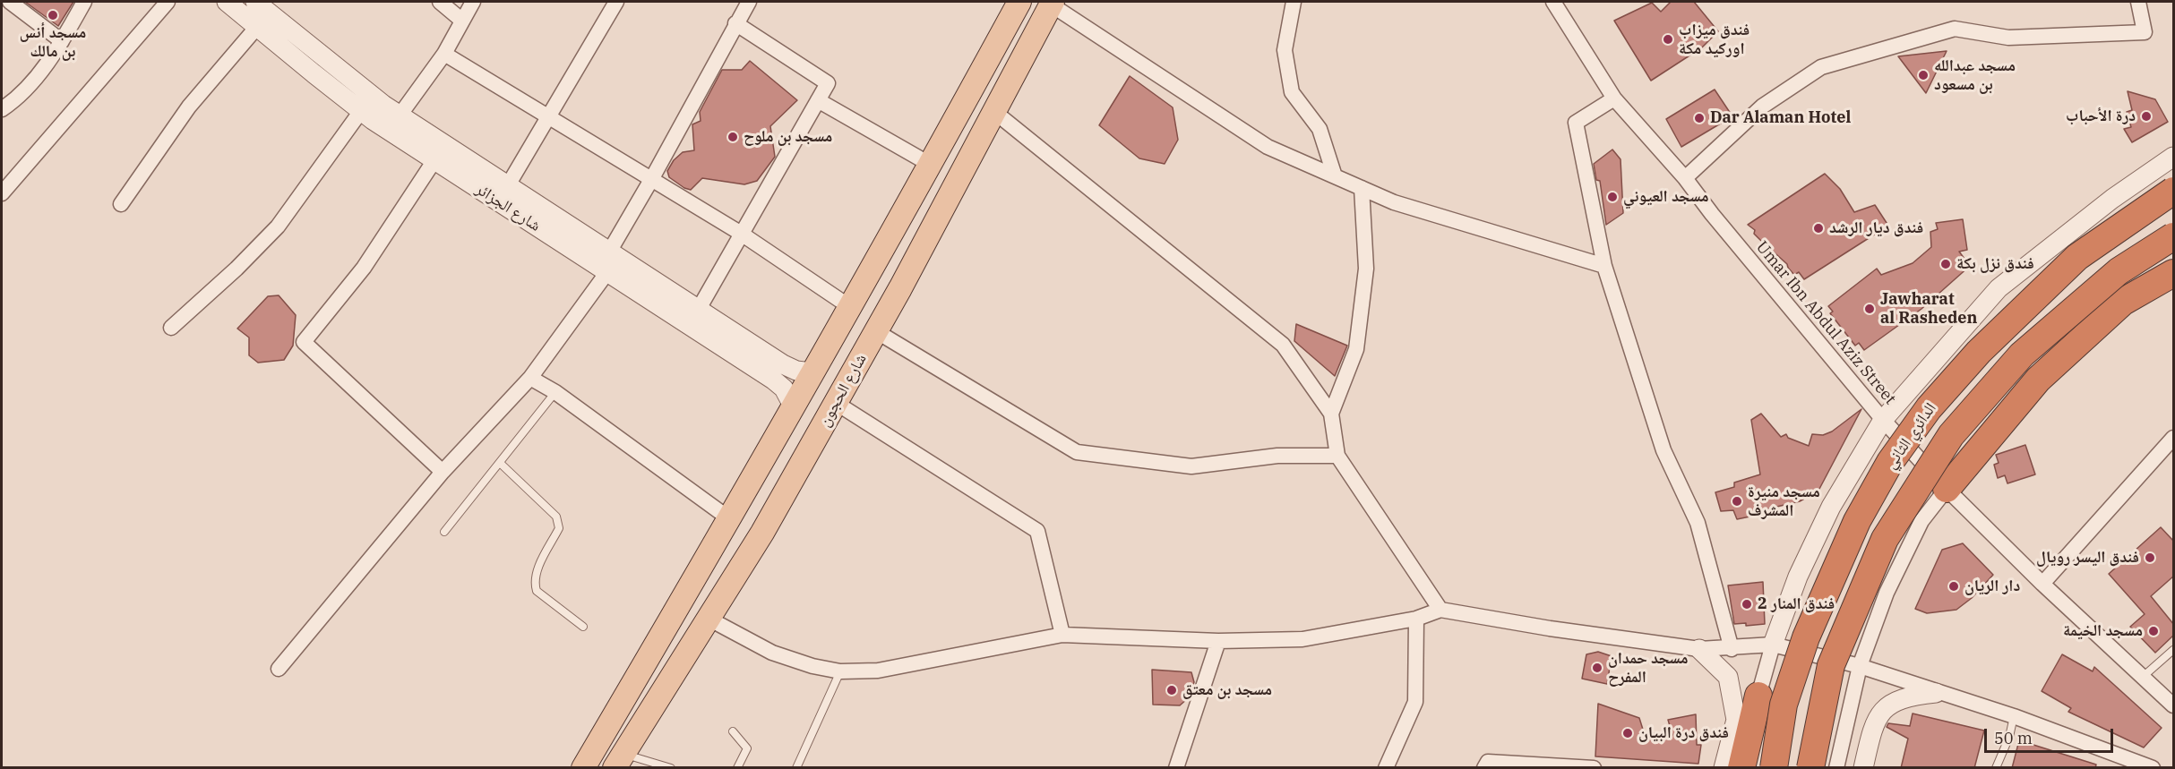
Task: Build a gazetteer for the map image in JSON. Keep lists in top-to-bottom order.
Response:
{
  "streets": {
    "highway": ["الدائري الثاني"],
    "main road": ["شارع الحجون"],
    "street": ["شارع الجزائر", "Umar Ibn Abdul Aziz Street"]
  },
  "places": [
    "مسجد أنس بن مالك",
    "فندق ميزاب اوركيد مكة",
    "مسجد عبدالله بن مسعود",
    "درة الأحباب",
    "Dar Alaman Hotel",
    "مسجد بن ملوح",
    "مسجد العيوني",
    "فندق ديار الرشد",
    "فندق نزل بكة",
    "Jawharat al Rasheden",
    "مسجد منيرة المشرف",
    "فندق اليسر رويال",
    "دار الريان",
    "فندق المنار 2",
    "مسجد الخيمة",
    "مسجد حمدان المفرح",
    "مسجد بن معتق",
    "فندق درة البيان"
  ],
  "scale_bar": "50 m"
}
